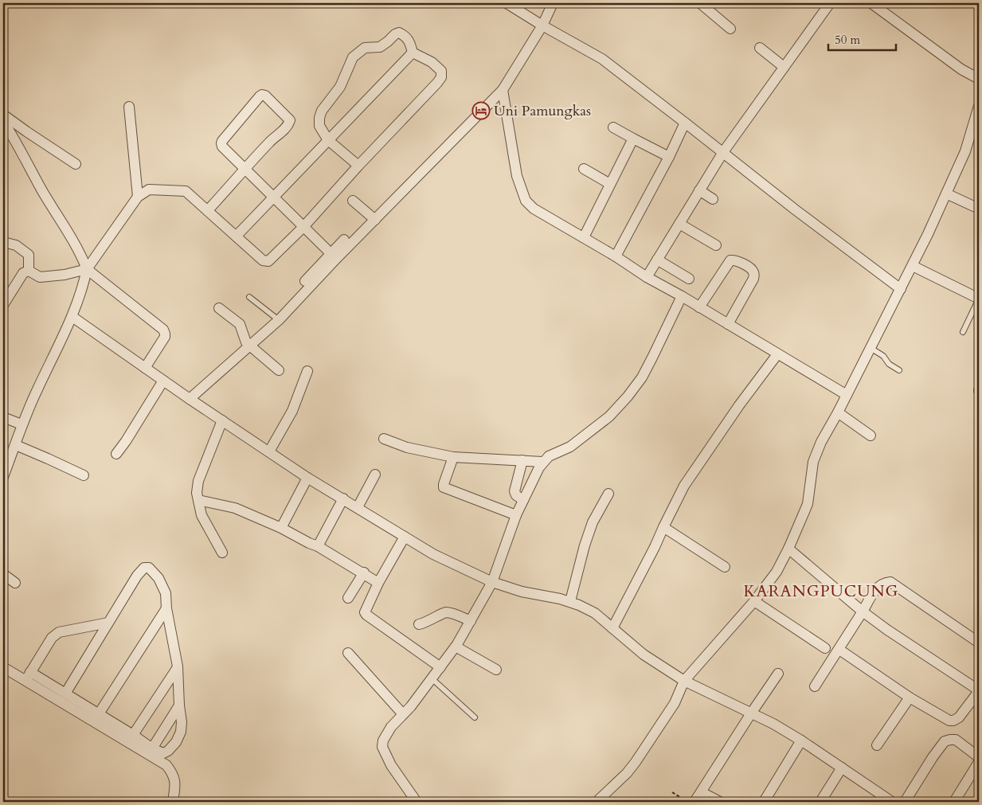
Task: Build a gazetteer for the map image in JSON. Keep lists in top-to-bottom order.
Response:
{
  "districts": ["KARANGPUCUNG"],
  "places": {
    "hotel": ["Uni Pamungkas"]
  },
  "scale_bar": "50 m"
}
